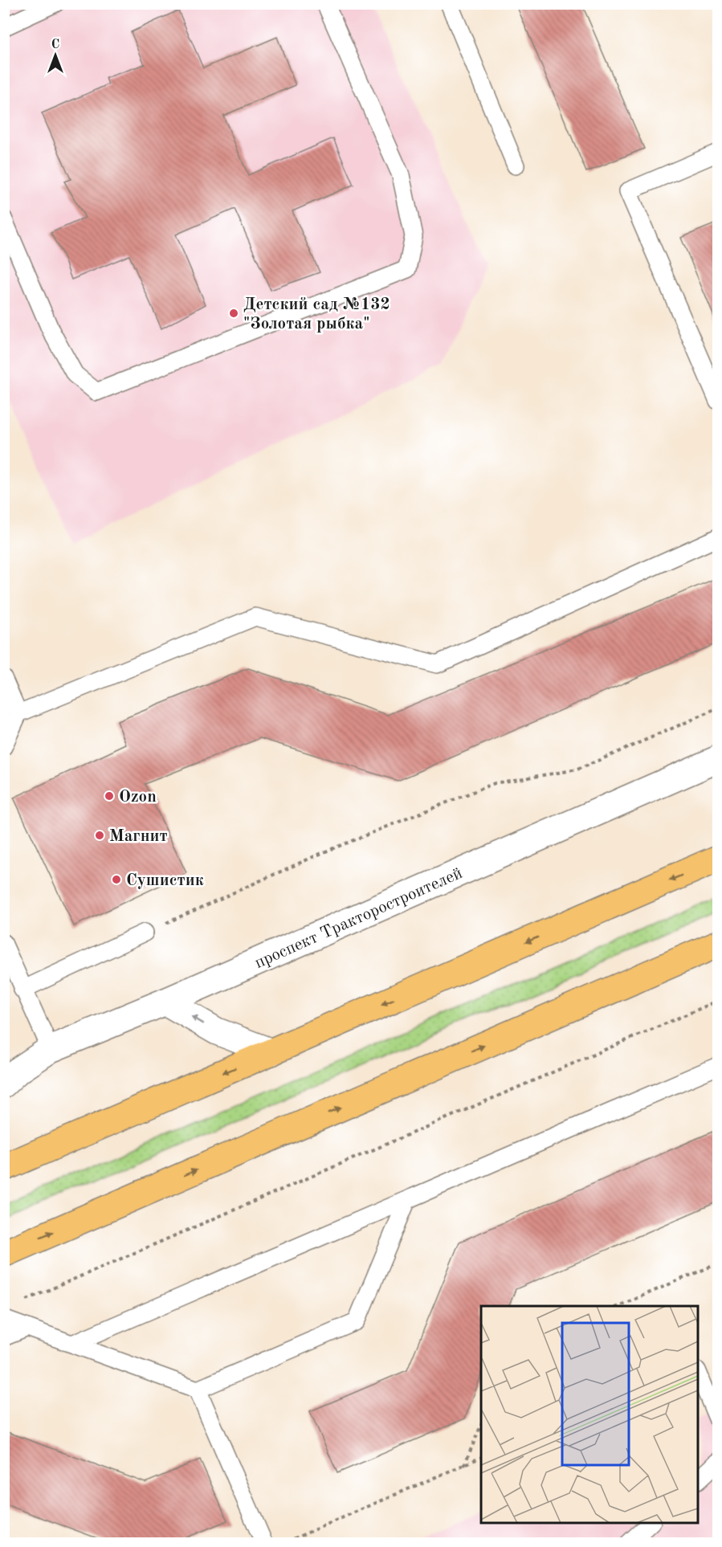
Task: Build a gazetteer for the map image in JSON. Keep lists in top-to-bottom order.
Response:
{
  "streets": {
    "street": ["проспект Тракторостроителей"]
  },
  "places": [
    "Детский сад №132 \"Золотая рыбка\"",
    "Ozon",
    "Магнит",
    "Сушистик"
  ],
  "north": "top"
}
